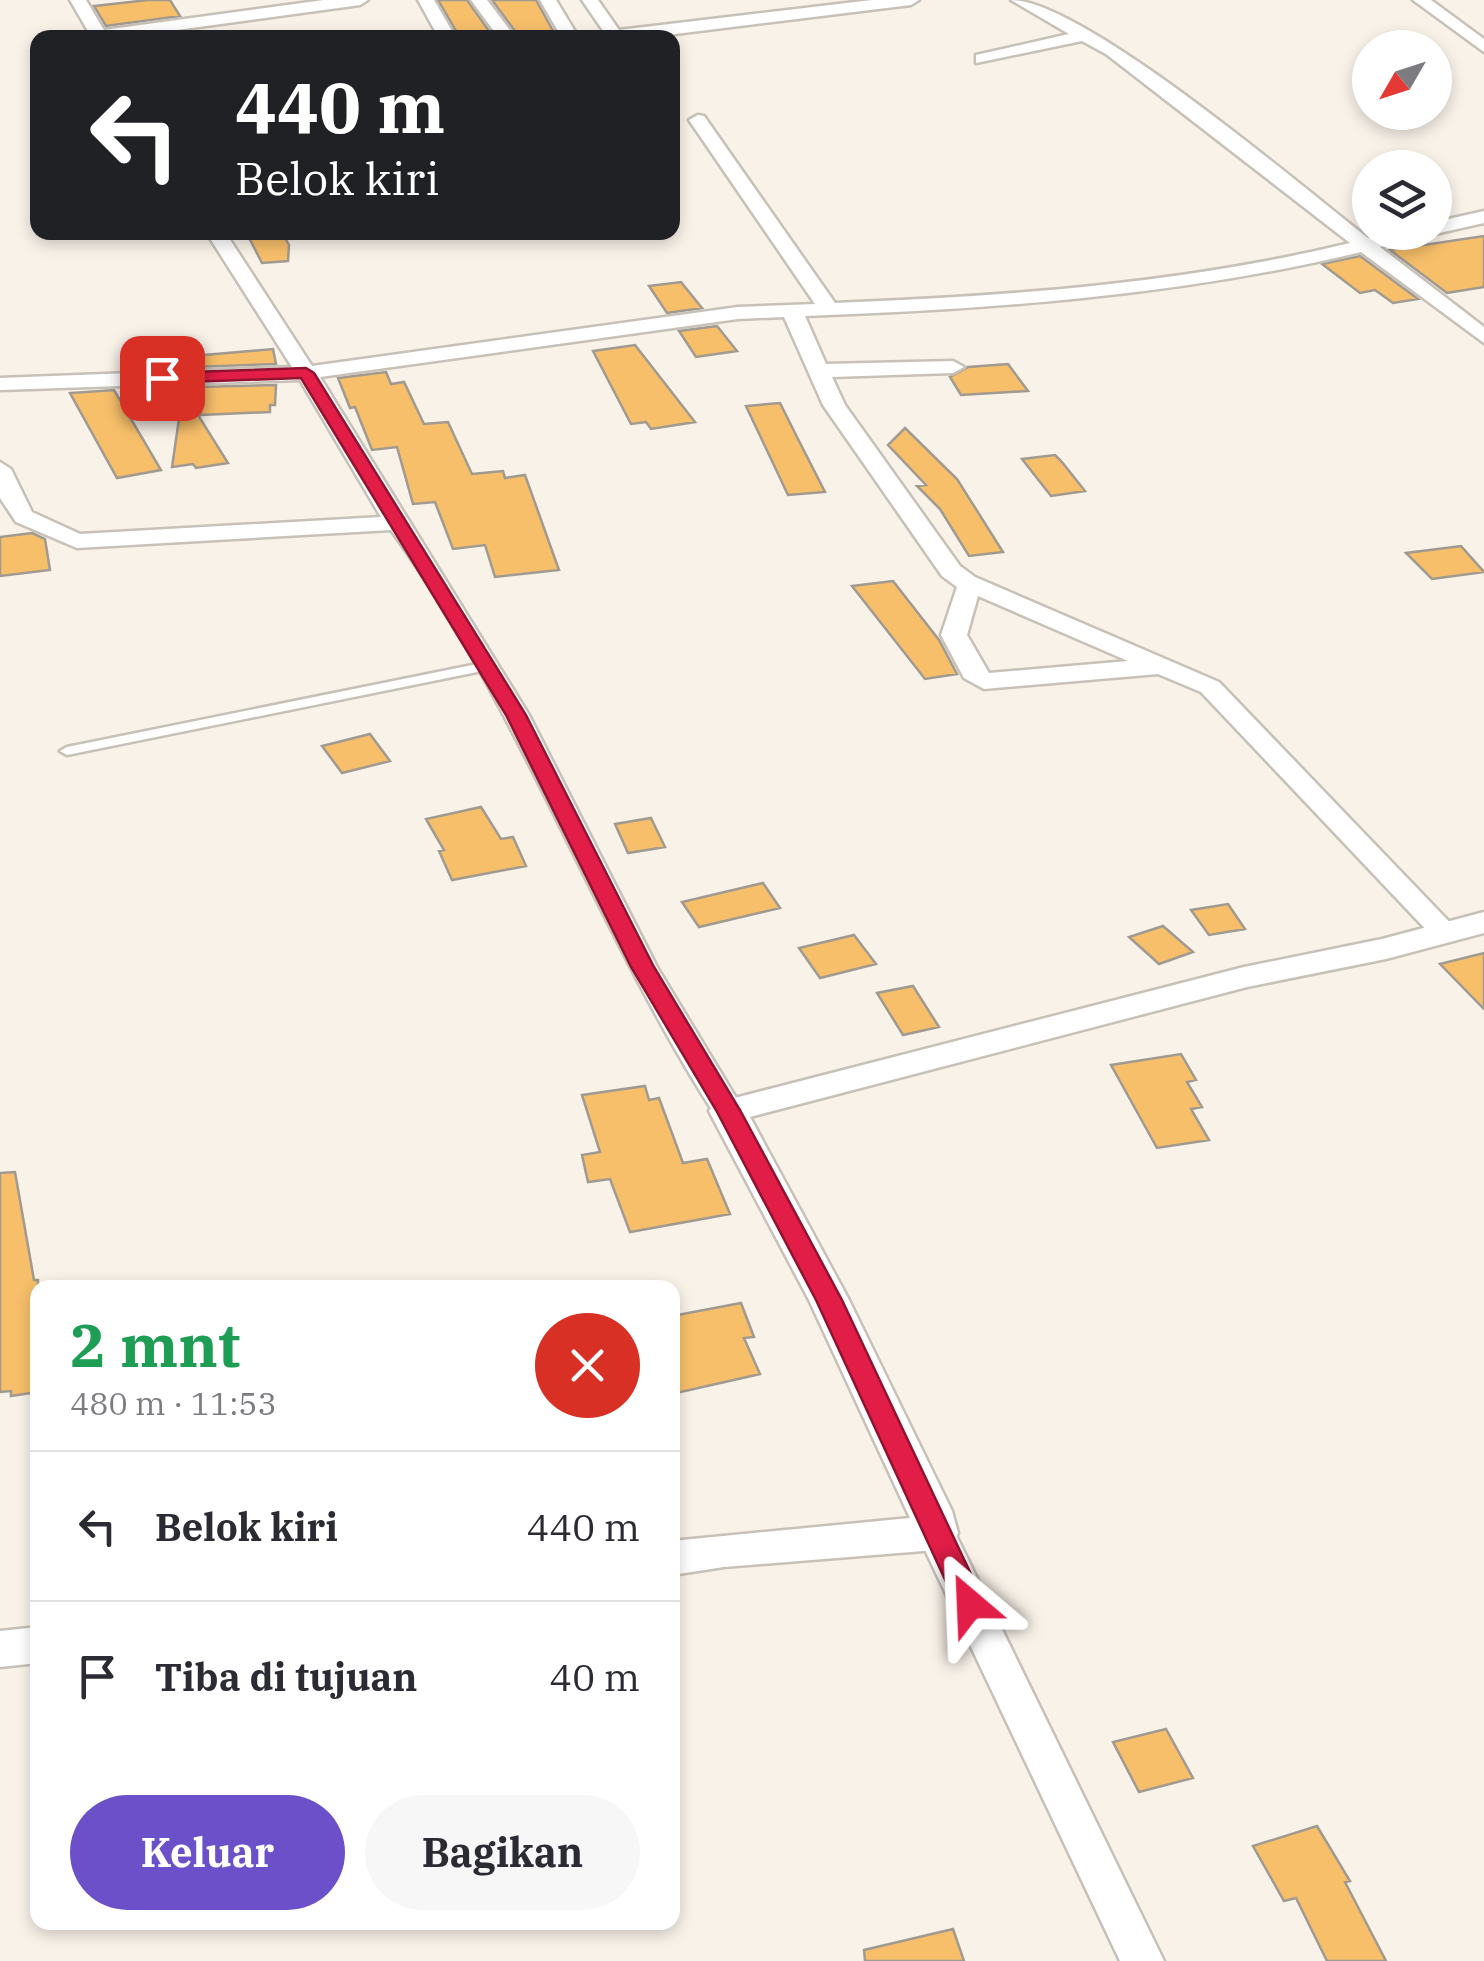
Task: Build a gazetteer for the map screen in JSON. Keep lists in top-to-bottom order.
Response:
{
  "north": "bottom left",
  "page": {
    "turn": ["440 m", "Belok kiri"],
    "heading": ["2 mnt", "480 m · 11:53"],
    "list": [
      {
        "name": "Belok kiri",
        "value": "440 m"
      },
      {
        "name": "Tiba di tujuan",
        "value": "40 m"
      }
    ],
    "buttons": ["Keluar", "Bagikan"]
  }
}
